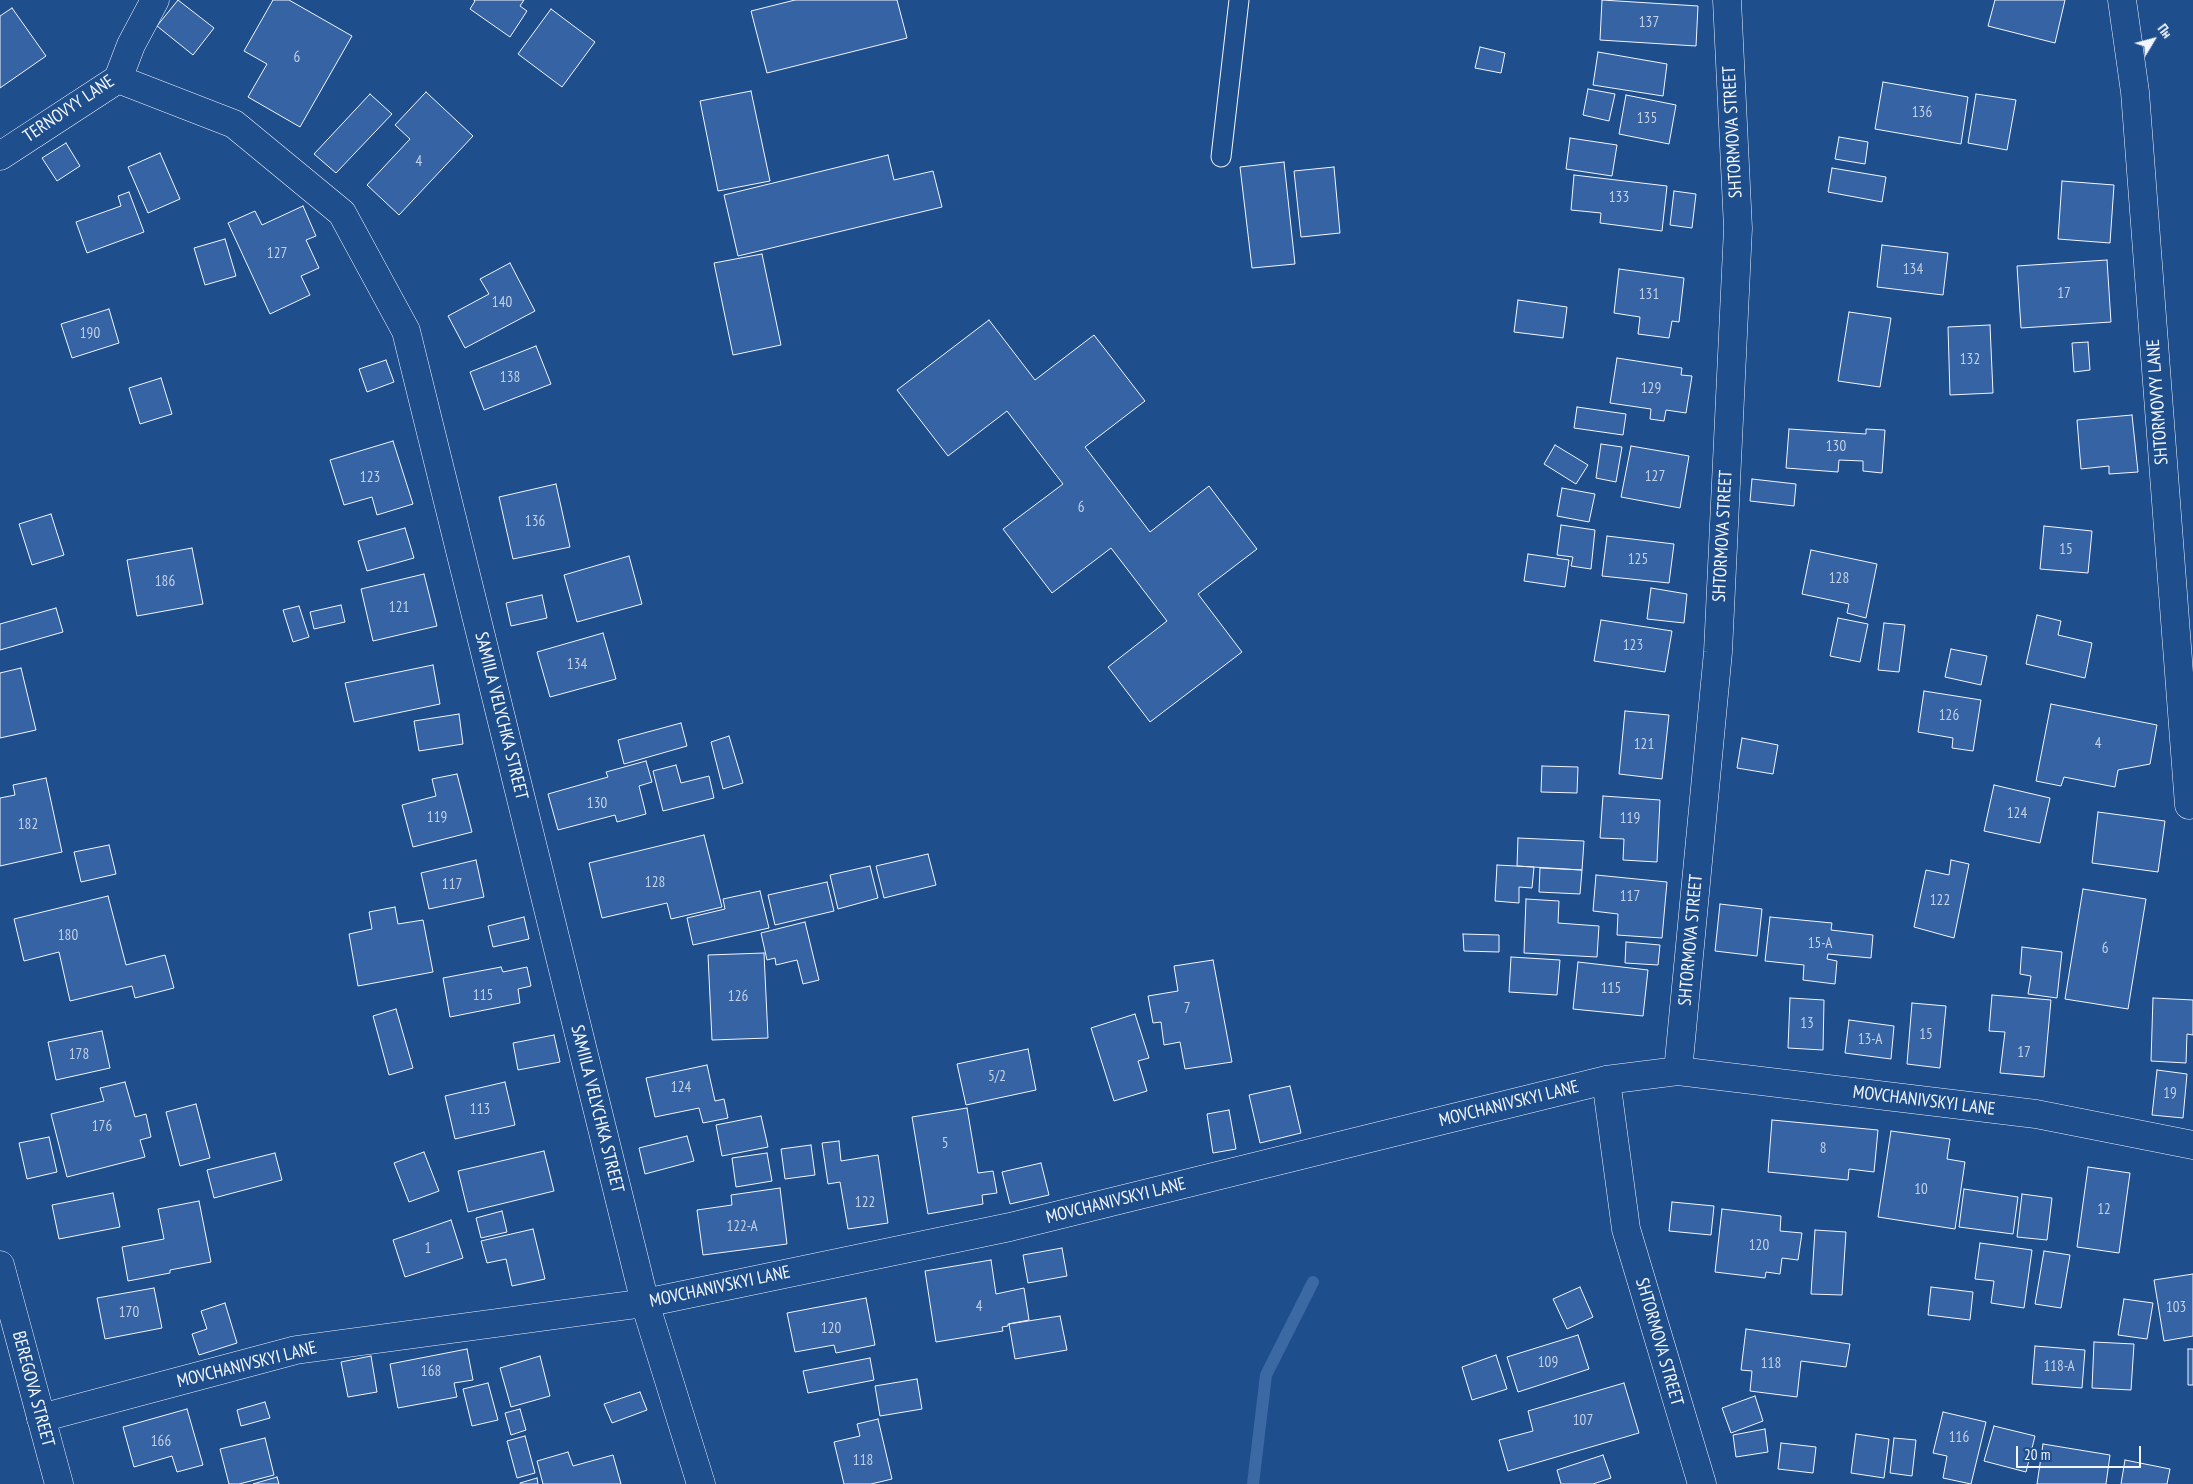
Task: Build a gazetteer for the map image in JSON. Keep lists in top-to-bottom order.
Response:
{
  "streets": {
    "street": [
      "TERNOVYY LANE",
      "SHTORMOVA STREET",
      "SHTORMOVYY LANE",
      "SAMIILA VELYCHKA STREET",
      "MOVCHANIVSKYI LANE",
      "BEREGOVA STREET"
    ]
  },
  "crossings": [
    ["TERNOVYY LANE", "SAMIILA VELYCHKA STREET"],
    ["SHTORMOVA STREET", "MOVCHANIVSKYI LANE"],
    ["SAMIILA VELYCHKA STREET", "MOVCHANIVSKYI LANE"],
    ["MOVCHANIVSKYI LANE", "BEREGOVA STREET"]
  ],
  "house_numbers": [
    "137",
    "6",
    "136",
    "135",
    "4",
    "133",
    "127",
    "134",
    "17",
    "131",
    "140",
    "190",
    "132",
    "138",
    "129",
    "130",
    "127",
    "123",
    "6",
    "136",
    "15",
    "125",
    "128",
    "186",
    "121",
    "123",
    "134",
    "126",
    "4",
    "121",
    "130",
    "124",
    "119",
    "119",
    "182",
    "128",
    "117",
    "117",
    "122",
    "180",
    "15-А",
    "6",
    "115",
    "115",
    "126",
    "7",
    "13",
    "15",
    "13-А",
    "17",
    "178",
    "5/2",
    "124",
    "19",
    "113",
    "176",
    "5",
    "8",
    "10",
    "122",
    "12",
    "122-А",
    "120",
    "1",
    "4",
    "103",
    "170",
    "120",
    "109",
    "118",
    "118-А",
    "168",
    "107",
    "116",
    "166",
    "118"
  ],
  "scale_bar": "20 m",
  "north": "top right"
}
